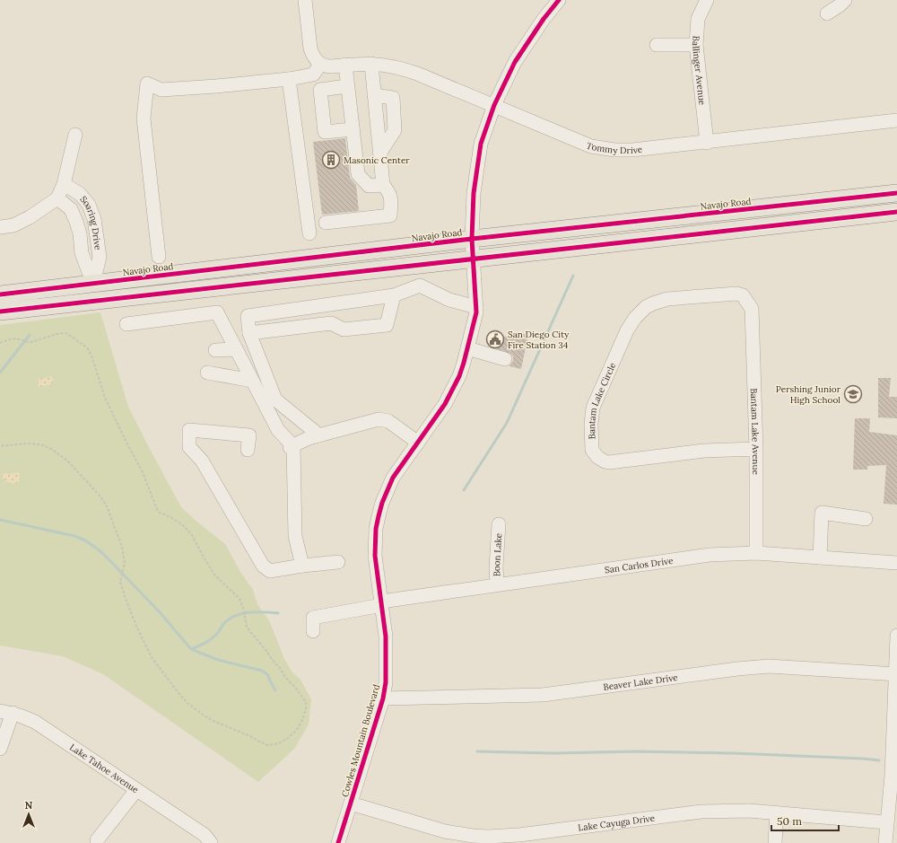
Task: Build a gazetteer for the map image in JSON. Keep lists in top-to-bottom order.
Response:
{
  "streets": {
    "main road": ["Navajo Road"],
    "street": [
      "Ballinger Avenue",
      "Tommy Drive",
      "Soaring Drive",
      "Bantam Lake Circle",
      "Bantam Lake Avenue",
      "Boon Lake",
      "San Carlos Drive",
      "Beaver Lake Drive",
      "Cowles Mountain Boulevard",
      "Lake Tahoe Avenue",
      "Lake Cayuga Drive"
    ]
  },
  "crossings": [
    ["Ballinger Avenue", "Tommy Drive"],
    ["Tommy Drive", "Cowles Mountain Boulevard"],
    ["Navajo Road", "Soaring Drive"],
    ["Navajo Road", "Cowles Mountain Boulevard"],
    ["Bantam Lake Circle", "Bantam Lake Avenue"],
    ["Bantam Lake Avenue", "San Carlos Drive"],
    ["Boon Lake", "San Carlos Drive"],
    ["San Carlos Drive", "Cowles Mountain Boulevard"],
    ["Beaver Lake Drive", "Cowles Mountain Boulevard"],
    ["Cowles Mountain Boulevard", "Lake Cayuga Drive"]
  ],
  "places": {
    "building": ["Masonic Center"],
    "public building": ["San Diego City Fire Station 34"],
    "school or university": ["Pershing Junior High School"]
  },
  "scale_bar": "50 m",
  "north": "top"
}
